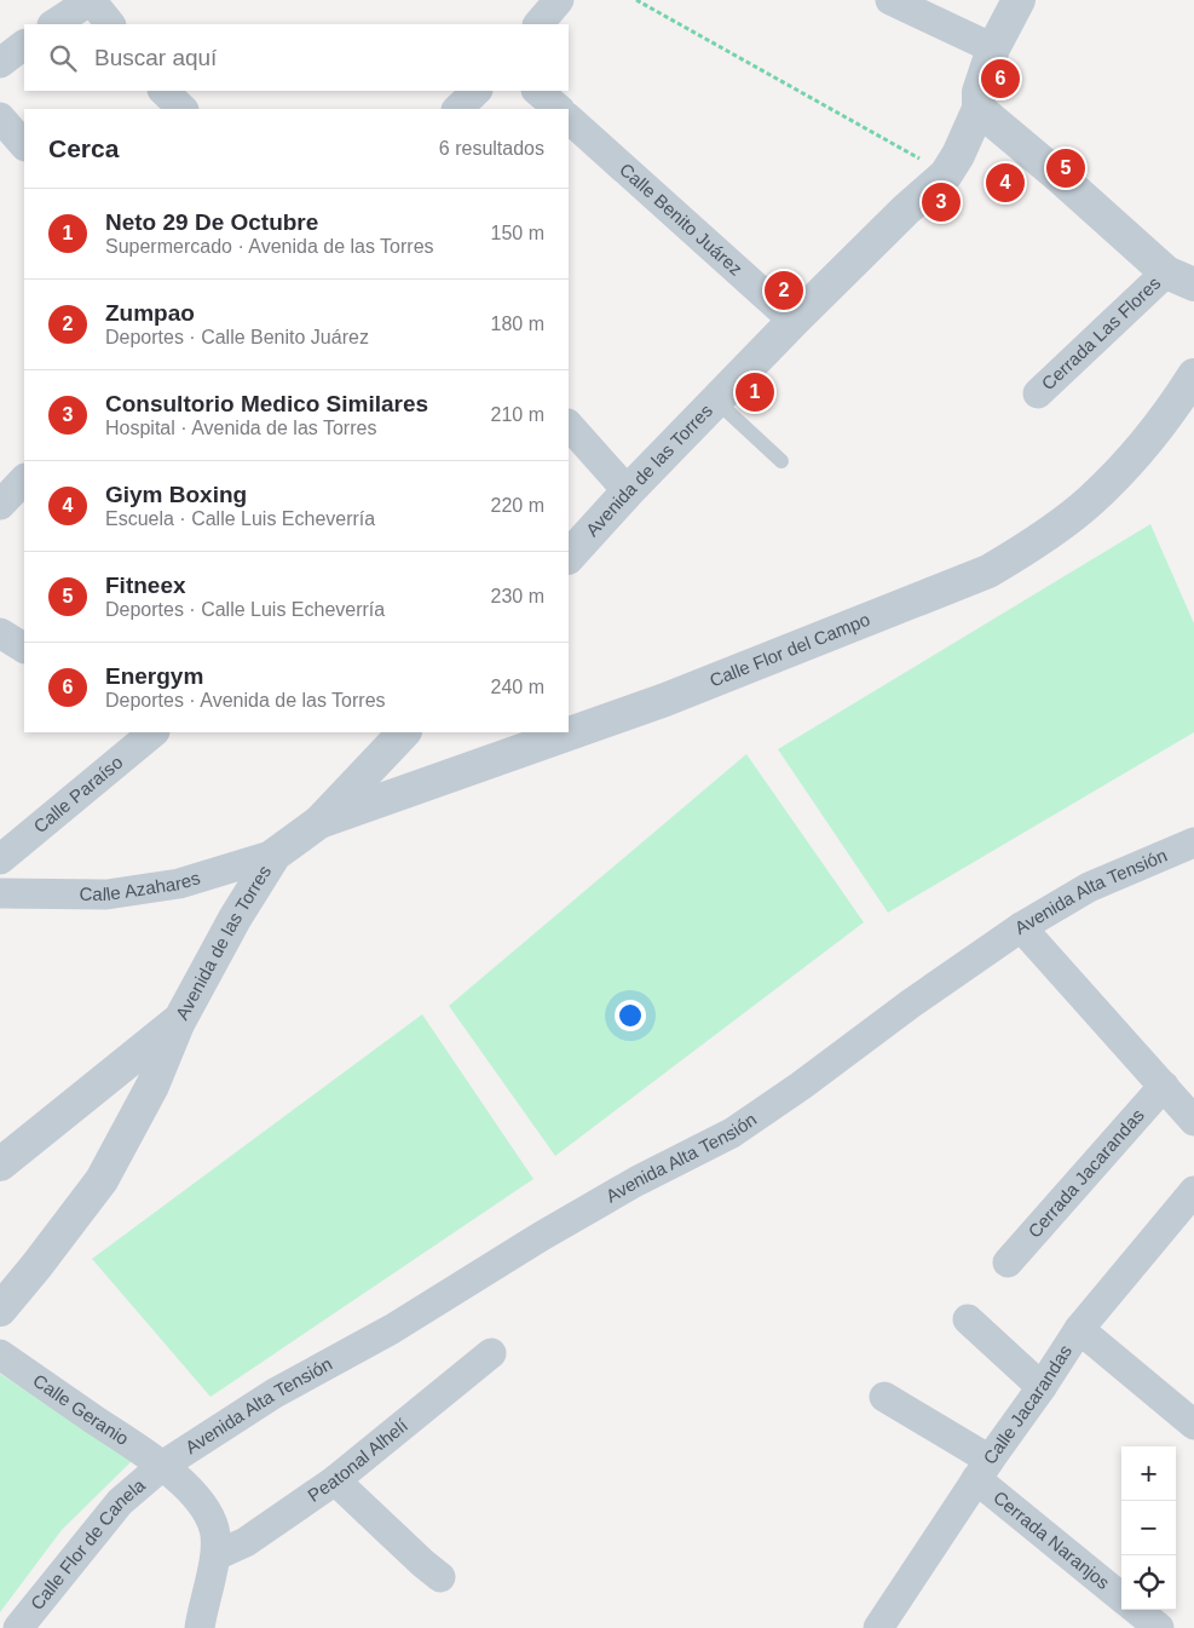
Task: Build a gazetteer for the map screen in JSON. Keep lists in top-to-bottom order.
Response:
{
  "streets": {
    "street": [
      "Calle Benito Juárez",
      "Cerrada Las Flores",
      "Avenida de las Torres",
      "Calle Flor del Campo",
      "Calle Paraíso",
      "Calle Azahares",
      "Avenida Alta Tensión",
      "Cerrada Jacarandas",
      "Calle Jacarandas",
      "Calle Geranio",
      "Peatonal Alhelí",
      "Cerrada Naranjos",
      "Calle Flor de Canela"
    ]
  },
  "crossings": [
    ["Calle Benito Juárez", "Avenida de las Torres"],
    ["Avenida de las Torres", "Calle Flor del Campo"],
    ["Avenida de las Torres", "Calle Azahares"],
    ["Avenida Alta Tensión", "Calle Geranio"],
    ["Avenida Alta Tensión", "Calle Flor de Canela"],
    ["Calle Jacarandas", "Cerrada Naranjos"],
    ["Calle Geranio", "Peatonal Alhelí"],
    ["Calle Geranio", "Calle Flor de Canela"]
  ],
  "page": {
    "search": "Buscar aquí",
    "pins": [
      "6",
      "5",
      "4",
      "3",
      "2",
      "1"
    ],
    "heading": ["Cerca", "6 resultados"],
    "list": [
      {
        "mark": "1",
        "name": "Neto 29 De Octubre",
        "note": "Supermercado · Avenida de las Torres",
        "value": "150 m"
      },
      {
        "mark": "2",
        "name": "Zumpao",
        "note": "Deportes · Calle Benito Juárez",
        "value": "180 m"
      },
      {
        "mark": "3",
        "name": "Consultorio Medico Similares",
        "note": "Hospital · Avenida de las Torres",
        "value": "210 m"
      },
      {
        "mark": "4",
        "name": "Giym Boxing",
        "note": "Escuela · Calle Luis Echeverría",
        "value": "220 m"
      },
      {
        "mark": "5",
        "name": "Fitneex",
        "note": "Deportes · Calle Luis Echeverría",
        "value": "230 m"
      },
      {
        "mark": "6",
        "name": "Energym",
        "note": "Deportes · Avenida de las Torres",
        "value": "240 m"
      }
    ],
    "map_buttons": ["+", "−"]
  }
}
